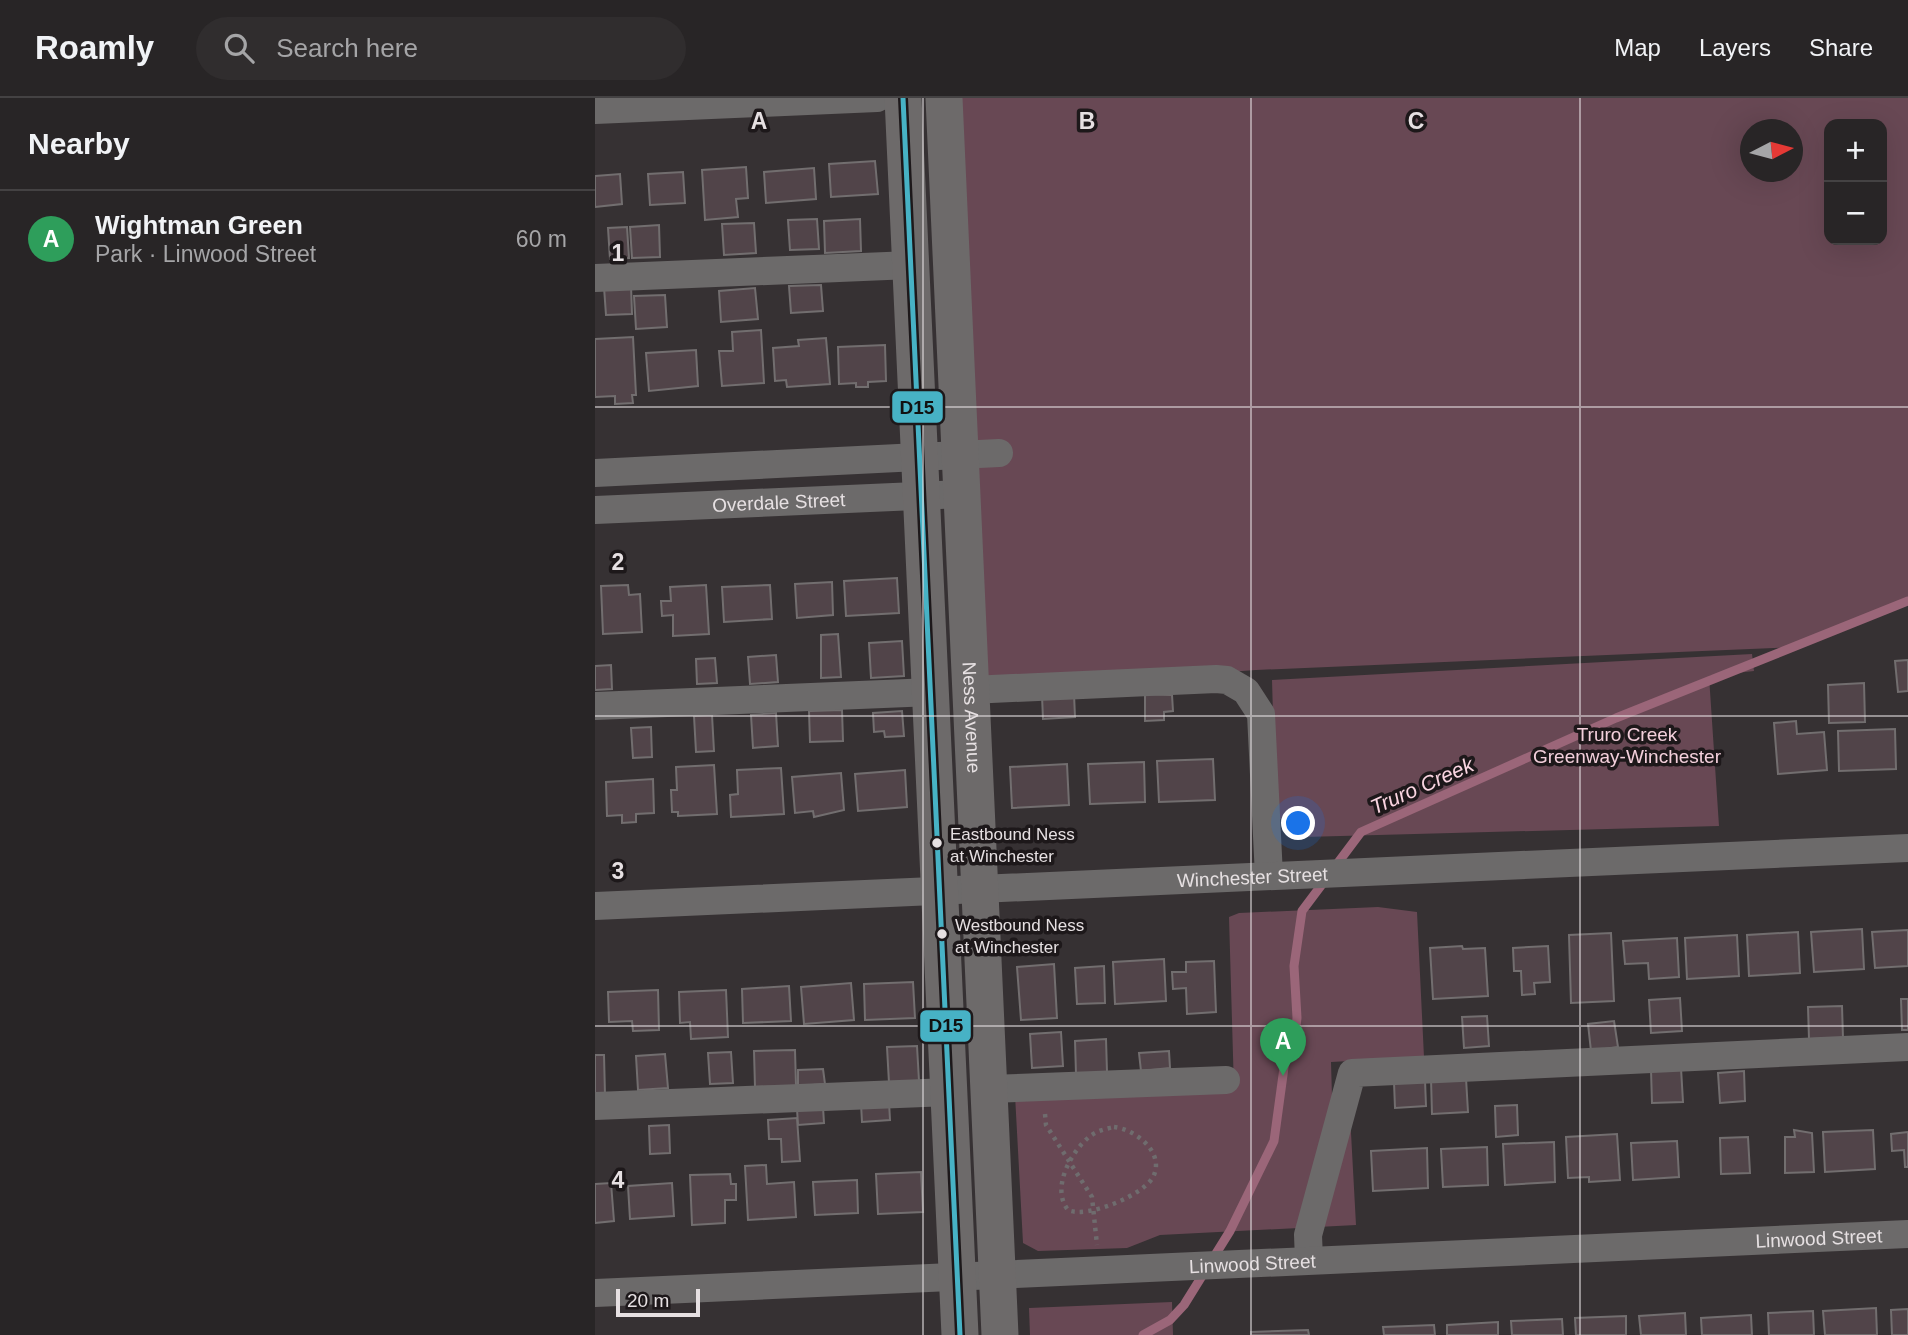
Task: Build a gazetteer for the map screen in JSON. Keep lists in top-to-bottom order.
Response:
{
  "streets": {
    "main road": ["Ness Avenue"],
    "street": ["Overdale Street", "Winchester Street", "Linwood Street"]
  },
  "crossings": [
    ["Overdale Street", "Ness Avenue"],
    ["Ness Avenue", "Winchester Street"],
    ["Ness Avenue", "Linwood Street"]
  ],
  "water": ["Truro Creek"],
  "parks": ["Truro Creek Greenway-Winchester"],
  "places": ["Eastbound Ness at Winchester", "Westbound Ness at Winchester"],
  "lines": ["transit line D15"],
  "scale_bar": "20 m",
  "north": "right",
  "page": {
    "header": "Roamly",
    "search": "Search here",
    "nav": ["Map", "Layers", "Share"],
    "heading": "Nearby",
    "map_buttons": ["+", "−"],
    "list": [
      {
        "mark": "A",
        "name": "Wightman Green",
        "note": "Park · Linwood Street",
        "value": "60 m"
      }
    ],
    "pins": "A",
    "scale": "20 m"
  },
  "grid": {
    "columns": ["A", "B", "C"],
    "rows": [
      "1",
      "2",
      "3",
      "4"
    ]
  }
}
